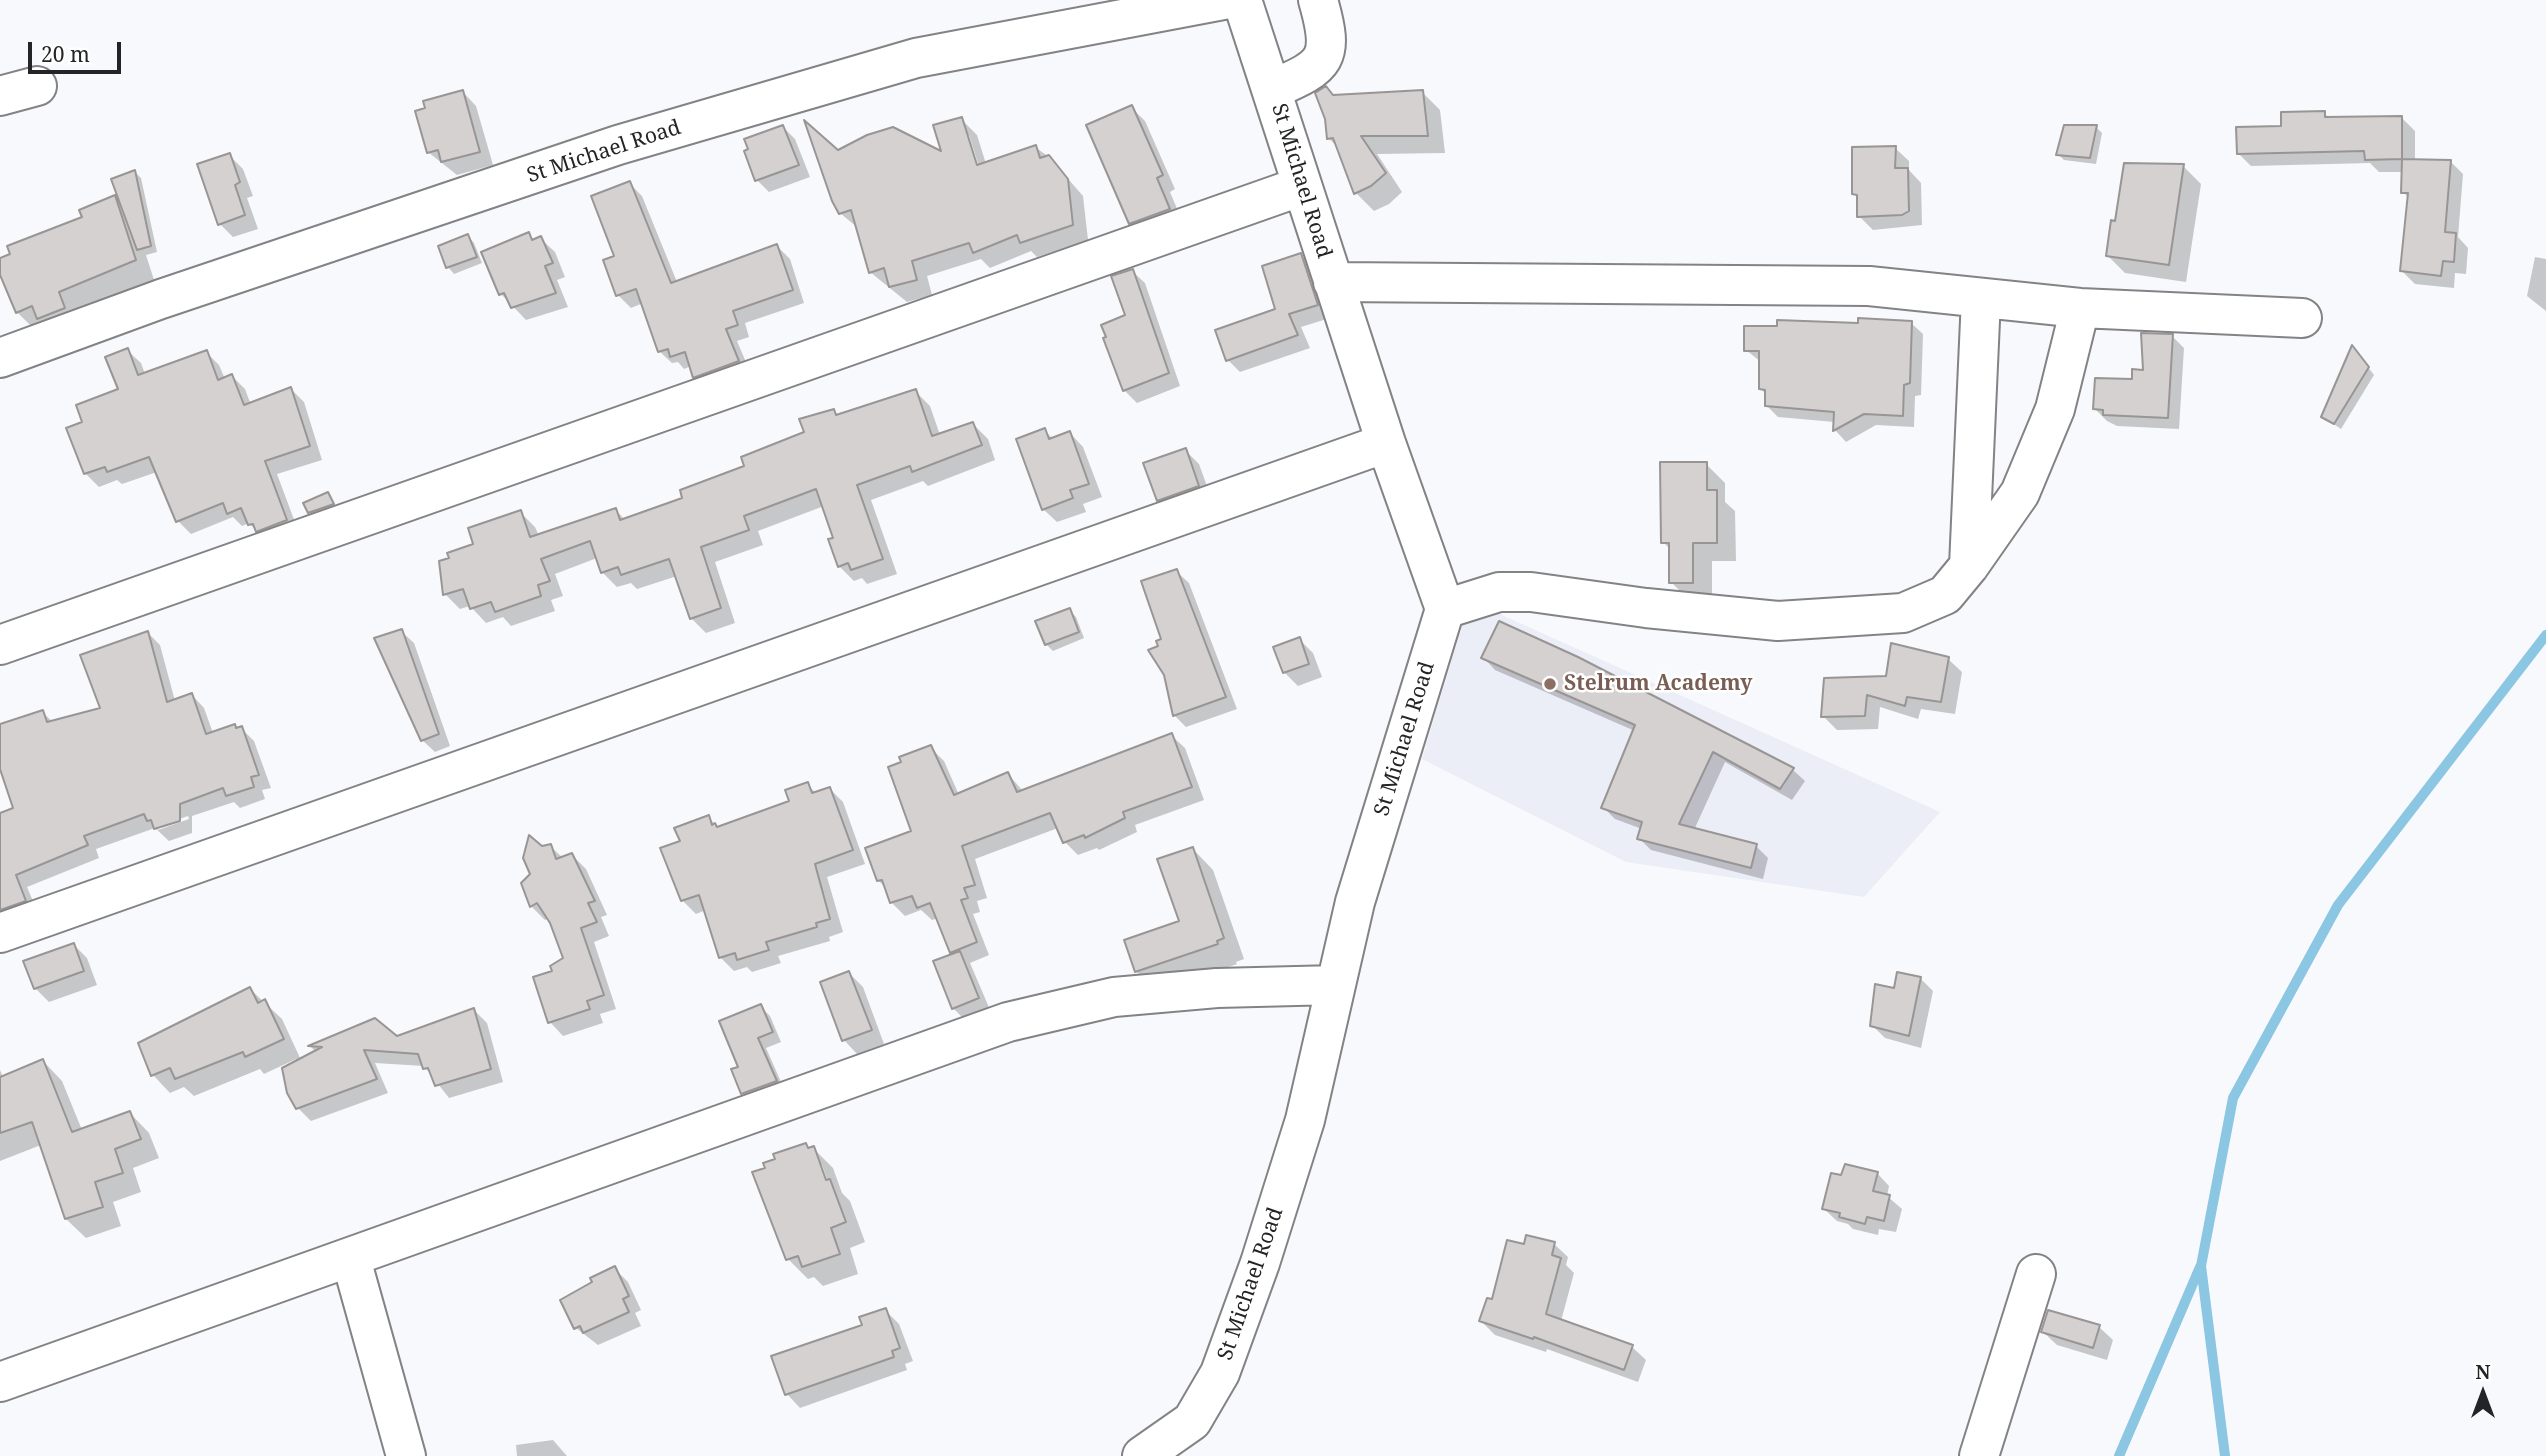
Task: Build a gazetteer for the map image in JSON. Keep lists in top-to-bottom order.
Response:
{
  "streets": {
    "street": ["St Michael Road"]
  },
  "places": ["Stelrum Academy"],
  "scale_bar": "20 m",
  "north": "top"
}
